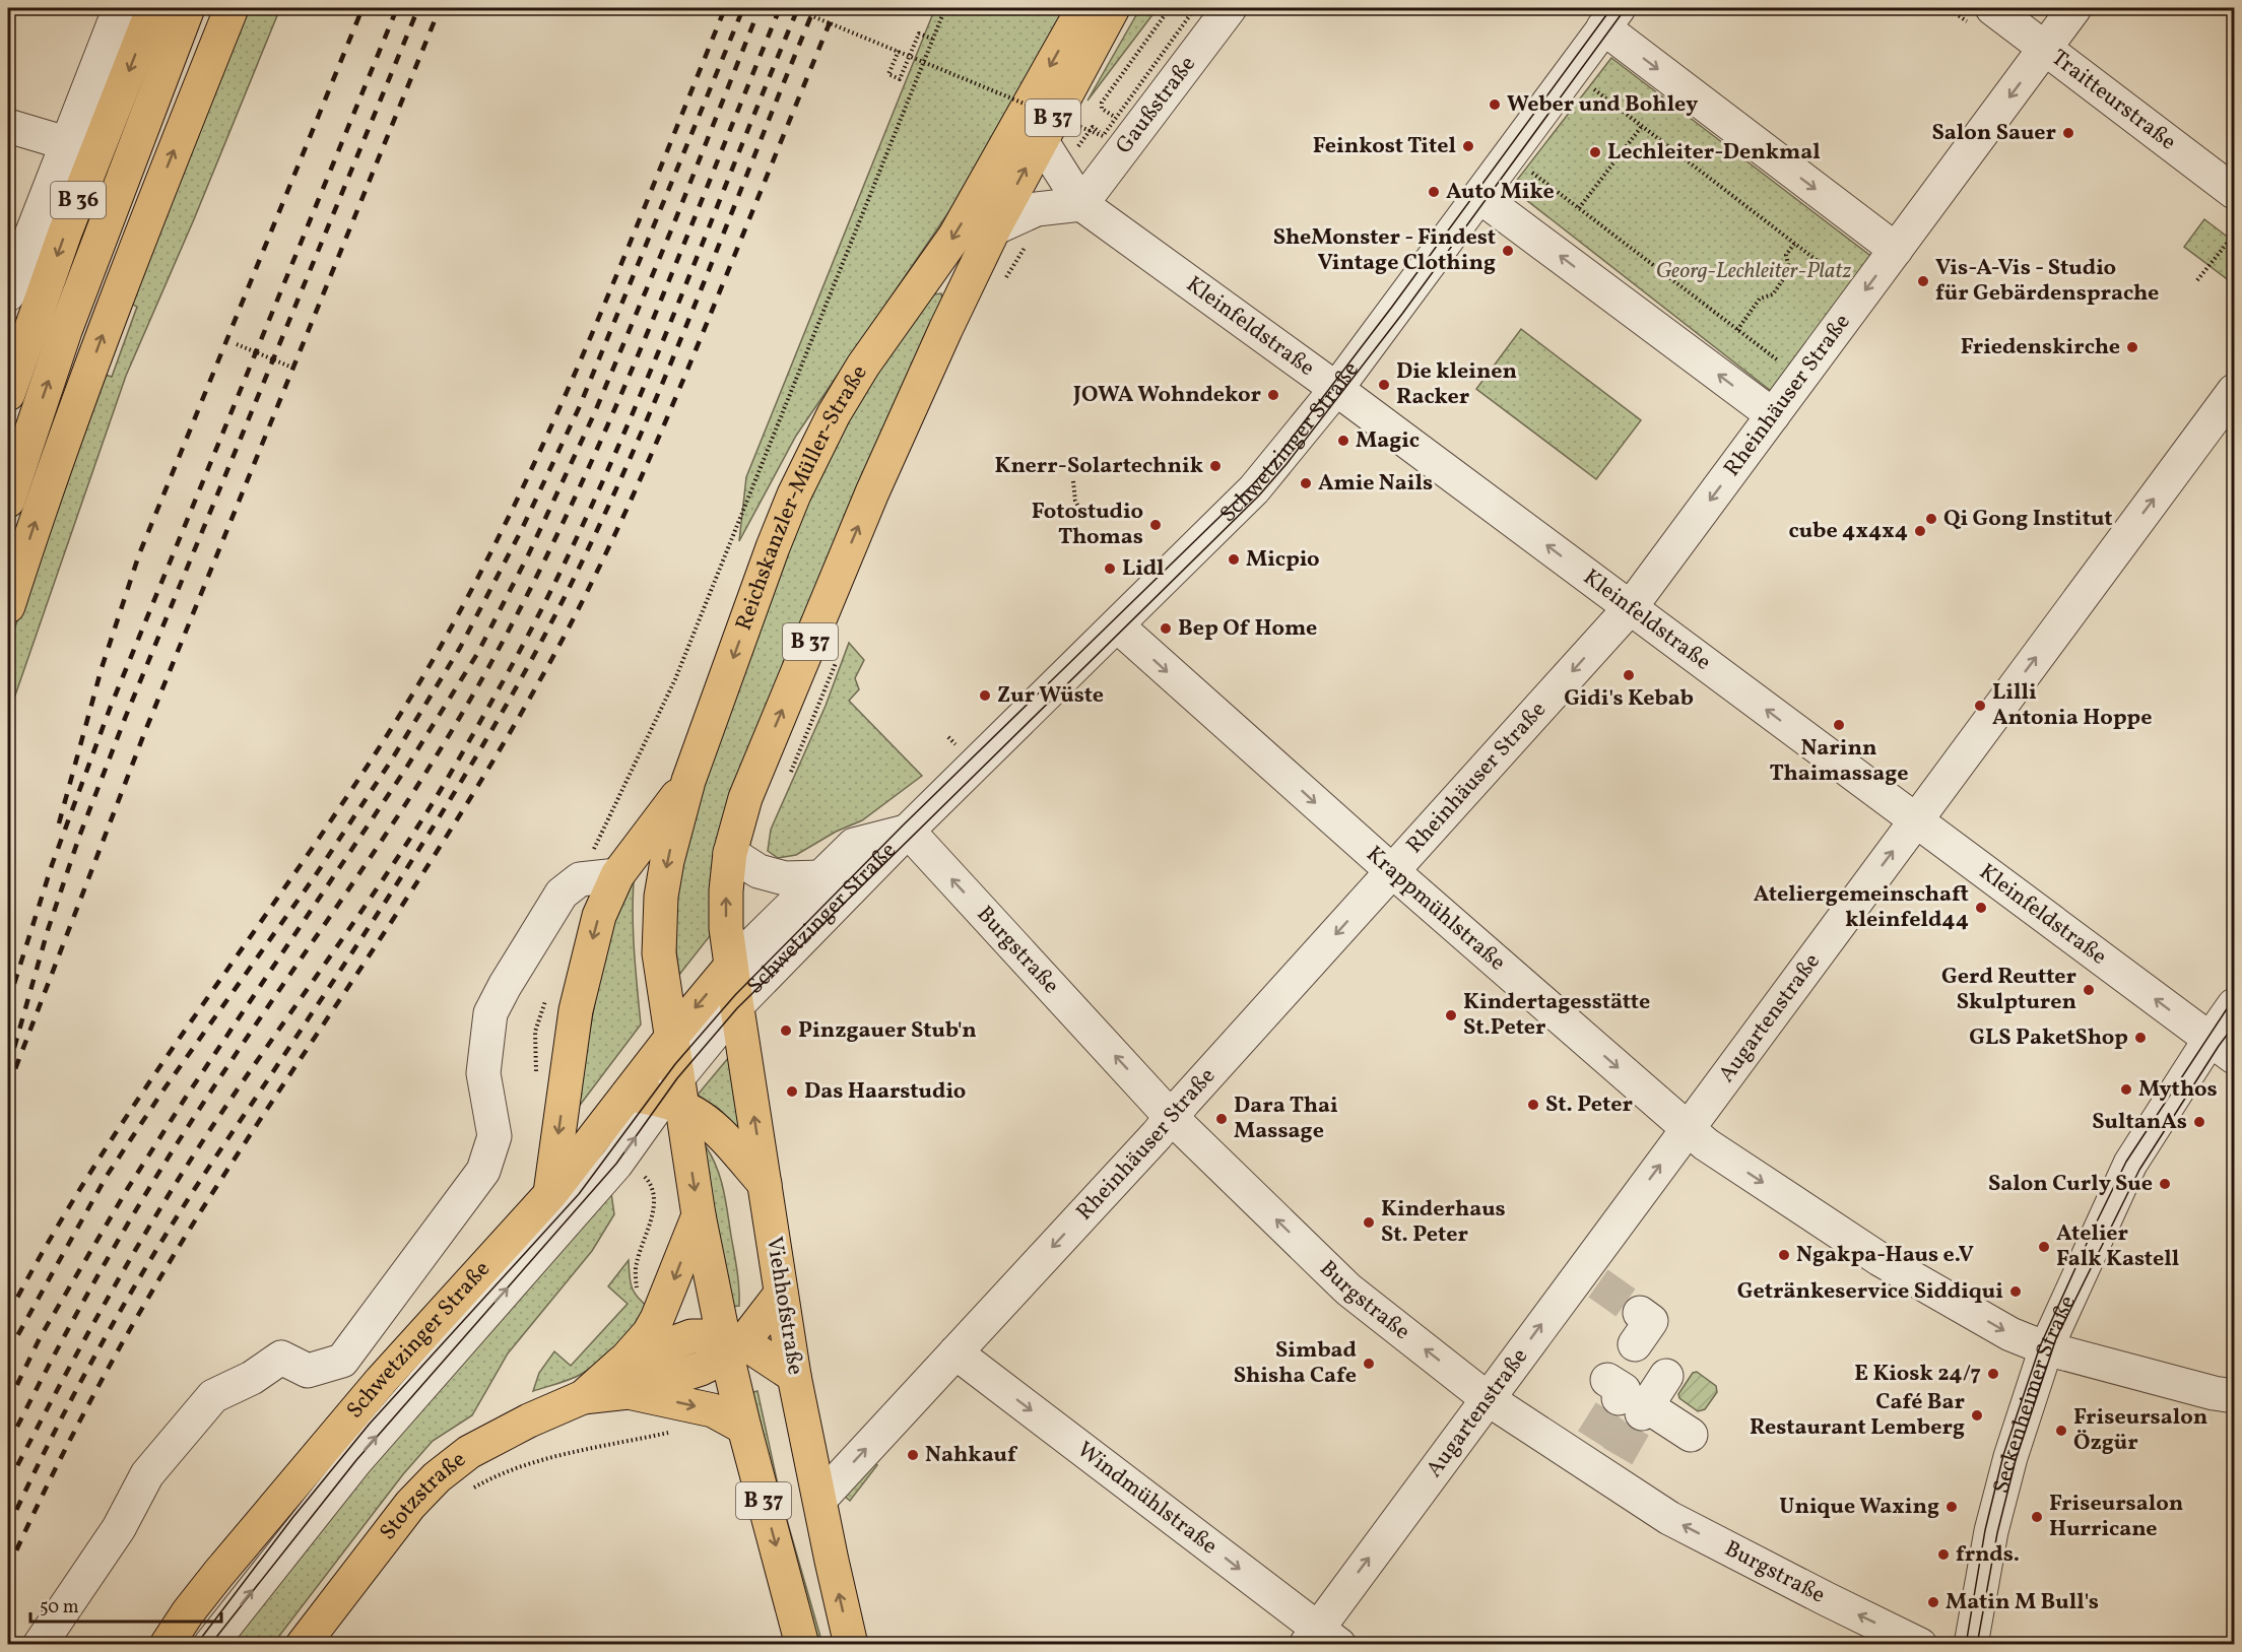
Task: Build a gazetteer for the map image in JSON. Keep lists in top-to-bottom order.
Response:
{
  "streets": {
    "main road": [
      "B 37",
      "B 36",
      "Schwetzinger Straße",
      "Reichskanzler-Müller-Straße",
      "Viehhofstraße",
      "Stotzstraße"
    ],
    "street": [
      "Traitteurstraße",
      "Gaußstraße",
      "Kleinfeldstraße",
      "Rheinhäuser Straße",
      "Krappmühlstraße",
      "Burgstraße",
      "Augartenstraße",
      "Seckenheimer Straße",
      "Windmühlstraße"
    ]
  },
  "crossings": [
    ["Traitteurstraße", "Rheinhäuser Straße"],
    ["Gaußstraße", "Kleinfeldstraße"],
    ["B 37", "Kleinfeldstraße"],
    ["B 37", "Schwetzinger Straße"],
    ["B 37", "Reichskanzler-Müller-Straße"],
    ["B 37", "Viehhofstraße"],
    ["B 37", "Stotzstraße"],
    ["Kleinfeldstraße", "Rheinhäuser Straße"],
    ["Kleinfeldstraße", "Schwetzinger Straße"],
    ["Kleinfeldstraße", "Augartenstraße"],
    ["Kleinfeldstraße", "Seckenheimer Straße"],
    ["Rheinhäuser Straße", "Krappmühlstraße"],
    ["Rheinhäuser Straße", "Burgstraße"],
    ["Rheinhäuser Straße", "Viehhofstraße"],
    ["Rheinhäuser Straße", "Windmühlstraße"],
    ["Schwetzinger Straße", "Reichskanzler-Müller-Straße"],
    ["Schwetzinger Straße", "Krappmühlstraße"],
    ["Schwetzinger Straße", "Burgstraße"],
    ["Schwetzinger Straße", "Viehhofstraße"],
    ["Krappmühlstraße", "Augartenstraße"],
    ["Krappmühlstraße", "Seckenheimer Straße"],
    ["Burgstraße", "Augartenstraße"],
    ["Augartenstraße", "Windmühlstraße"]
  ],
  "one_way": [
    "Krappmühlstraße",
    "Burgstraße",
    "Augartenstraße",
    "Windmühlstraße"
  ],
  "parks": ["Georg-Lechleiter-Platz"],
  "places": [
    "Weber und Bohley",
    "Salon Sauer",
    "Feinkost Titel",
    "Lechleiter-Denkmal",
    "Auto Mike",
    "SheMonster - Findest Vintage Clothing",
    "Vis-A-Vis - Studio für Gebärdensprache",
    "Friedenskirche",
    "Die kleinen Racker",
    "JOWA Wohndekor",
    "Magic",
    "Knerr-Solartechnik",
    "Amie Nails",
    "Qi Gong Institut",
    "Fotostudio Thomas",
    "cube 4x4x4",
    "Micpio",
    "Lidl",
    "Bep Of Home",
    "Gidi's Kebab",
    "Zur Wüste",
    "Lilli Antonia Hoppe",
    "Narinn Thaimassage",
    "Ateliergemeinschaft kleinfeld44",
    "Gerd Reutter Skulpturen",
    "Kindertagesstätte St.Peter",
    "Pinzgauer Stub'n",
    "GLS PaketShop",
    "Mythos",
    "Das Haarstudio",
    "St. Peter",
    "Dara Thai Massage",
    "SultanAs",
    "Salon Curly Sue",
    "Kinderhaus St. Peter",
    "Atelier Falk Kastell",
    "Ngakpa-Haus e.V",
    "Getränkeservice Siddiqui",
    "Simbad Shisha Cafe",
    "E Kiosk 24/7",
    "Café Bar Restaurant Lemberg",
    "Friseursalon Özgür",
    "Nahkauf",
    "Unique Waxing",
    "Friseursalon Hurricane",
    "frnds.",
    "Matin M Bull's"
  ],
  "scale_bar": "50 m"
}
